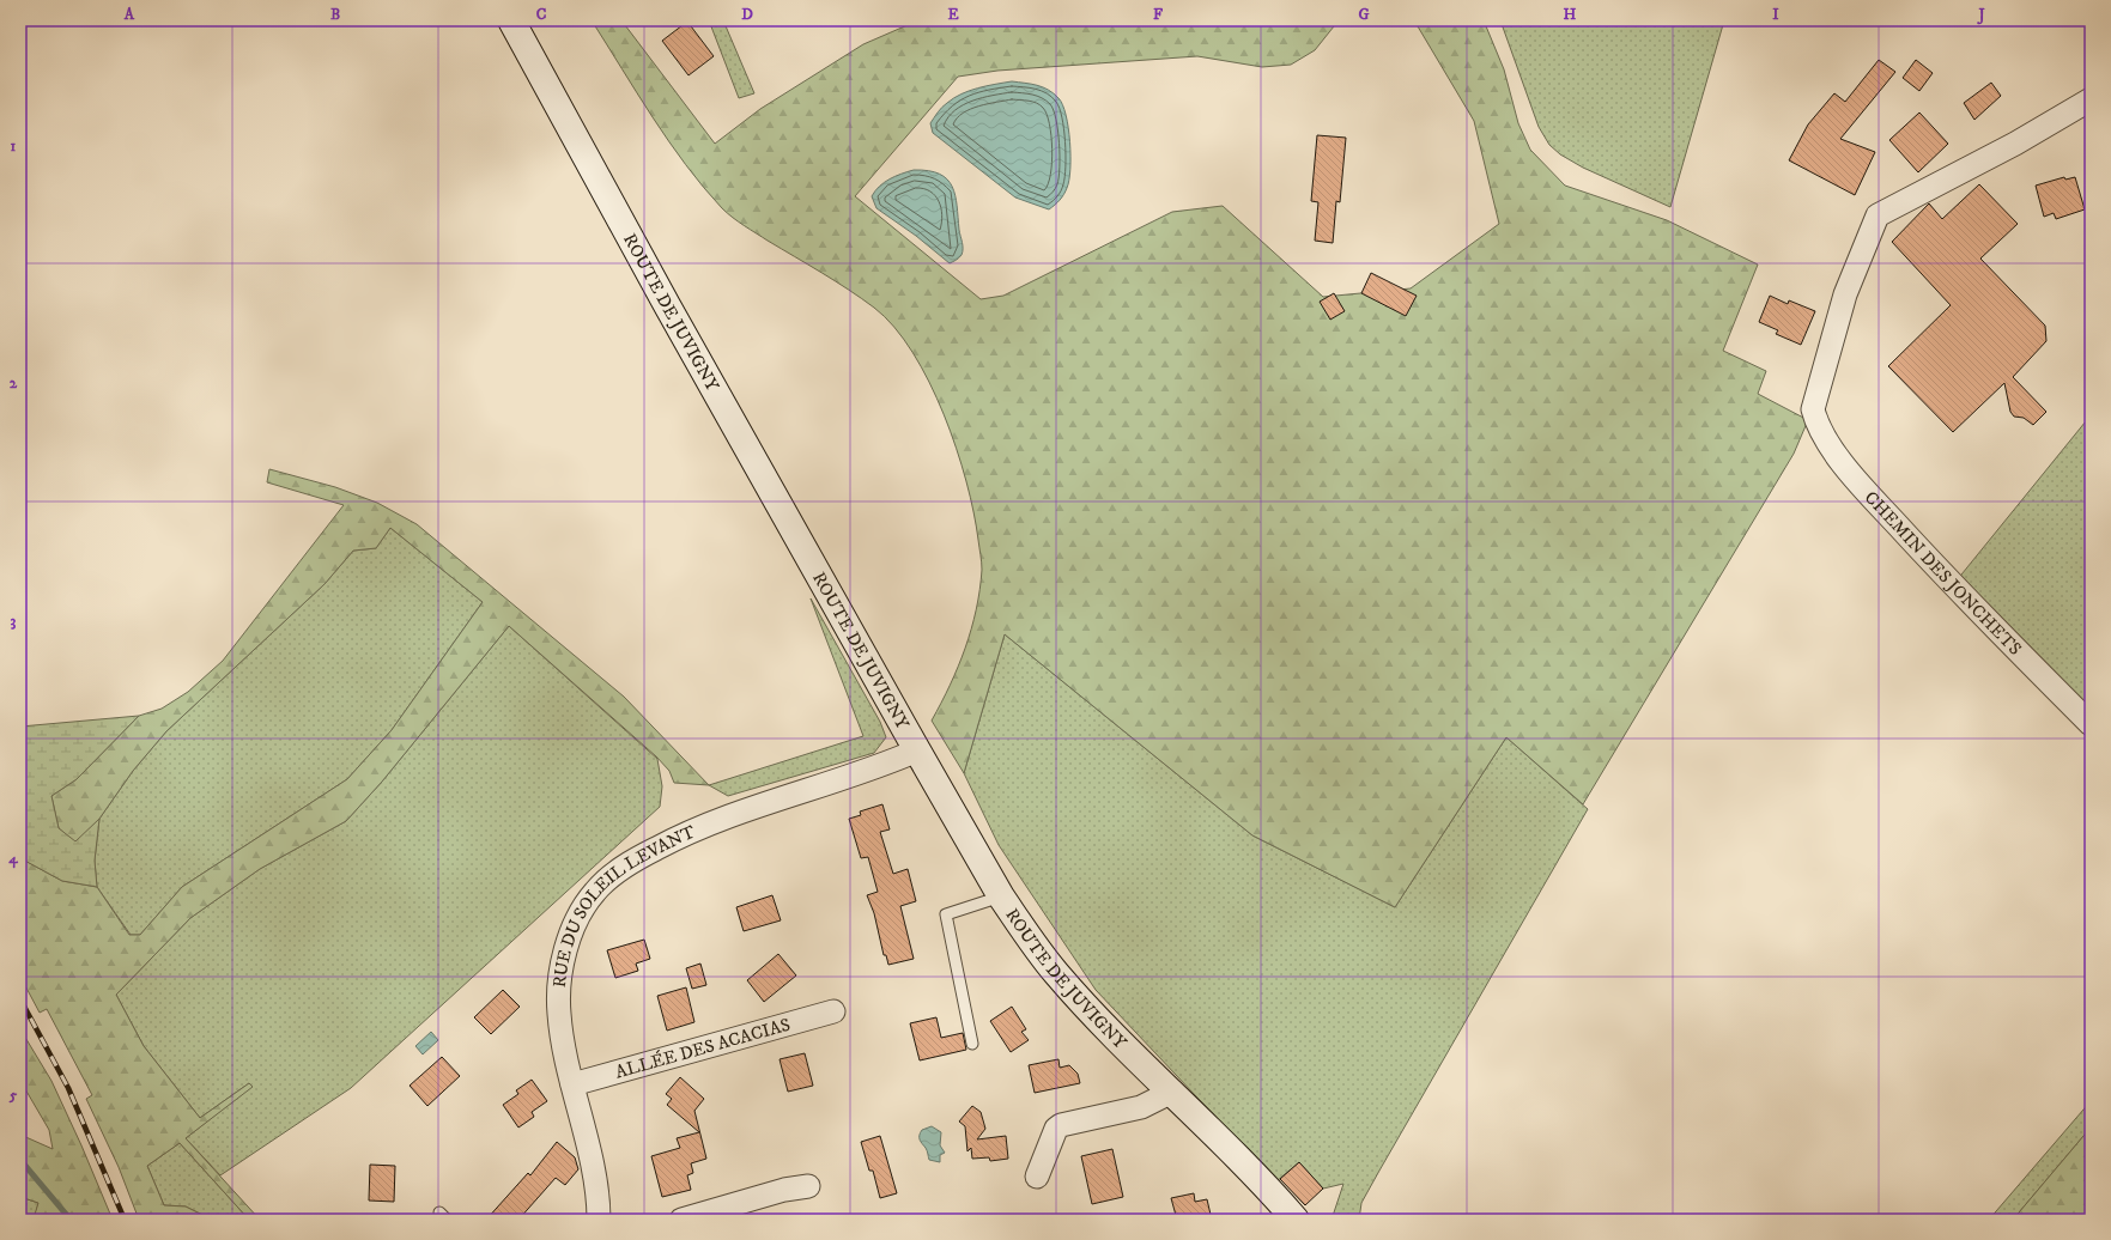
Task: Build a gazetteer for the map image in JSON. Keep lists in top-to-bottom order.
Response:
{
  "streets": {
    "street": [
      "ROUTE DE JUVIGNY",
      "CHEMIN DES JONCHETS",
      "RUE DU SOLEIL LEVANT",
      "ALLÉE DES ACACIAS"
    ]
  },
  "crossings": [
    ["ROUTE DE JUVIGNY", "RUE DU SOLEIL LEVANT"],
    ["RUE DU SOLEIL LEVANT", "ALLÉE DES ACACIAS"]
  ],
  "grid": {
    "columns": [
      "A",
      "B",
      "C",
      "D",
      "E",
      "F",
      "G",
      "H",
      "I",
      "J"
    ],
    "rows": [
      "1",
      "2",
      "3",
      "4",
      "5"
    ]
  }
}
